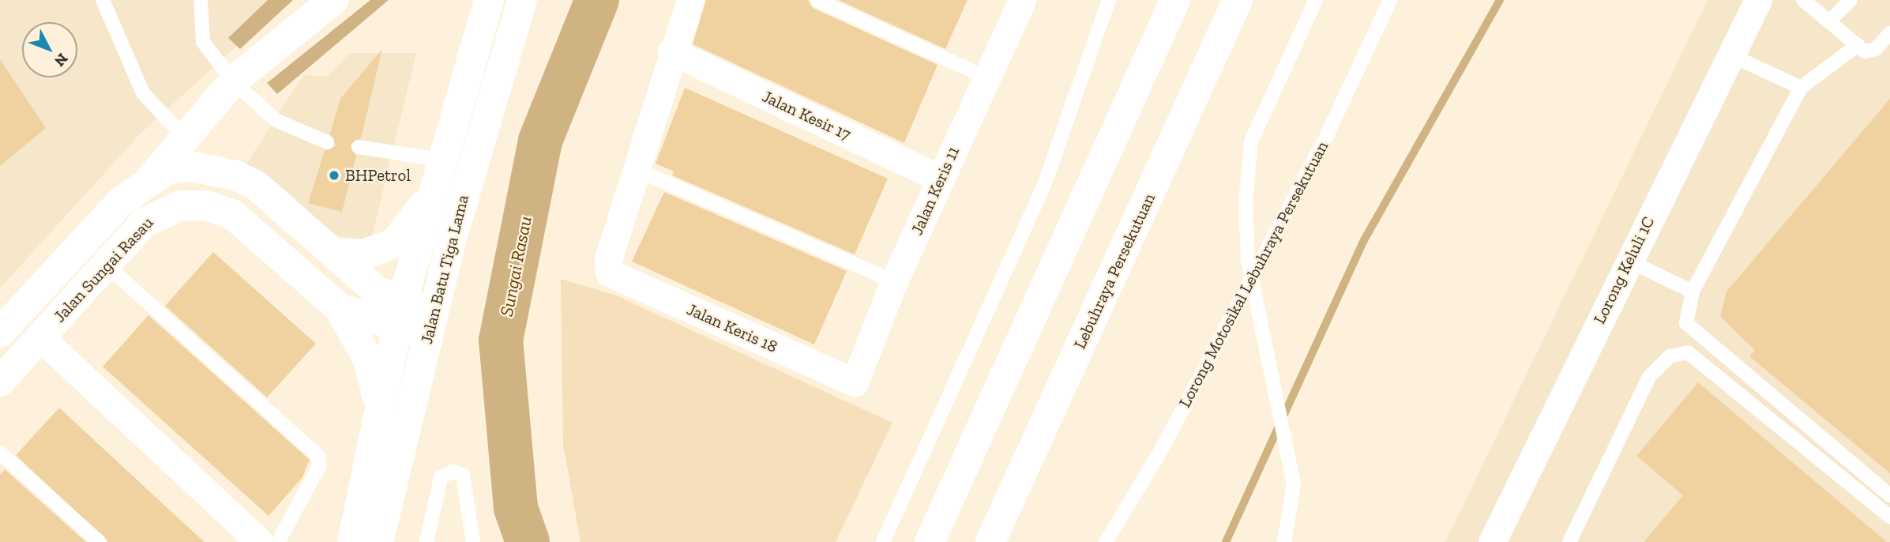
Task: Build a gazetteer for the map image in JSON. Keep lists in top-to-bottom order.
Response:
{
  "streets": {
    "main road": ["Jalan Sungai Rasau", "Jalan Batu Tiga Lama", "Lebuhraya Persekutuan"],
    "street": [
      "Jalan Kesir 17",
      "Jalan Keris 11",
      "Lorong Keluli 1C",
      "Jalan Keris 18"
    ],
    "lane": ["Lorong Motosikal Lebuhraya Persekutuan"]
  },
  "crossings": [
    ["Jalan Kesir 17", "Jalan Keris 11"],
    ["Jalan Keris 11", "Jalan Keris 18"]
  ],
  "water": ["Sungai Rasau"],
  "places": ["BHPetrol"],
  "north": "bottom right"
}
